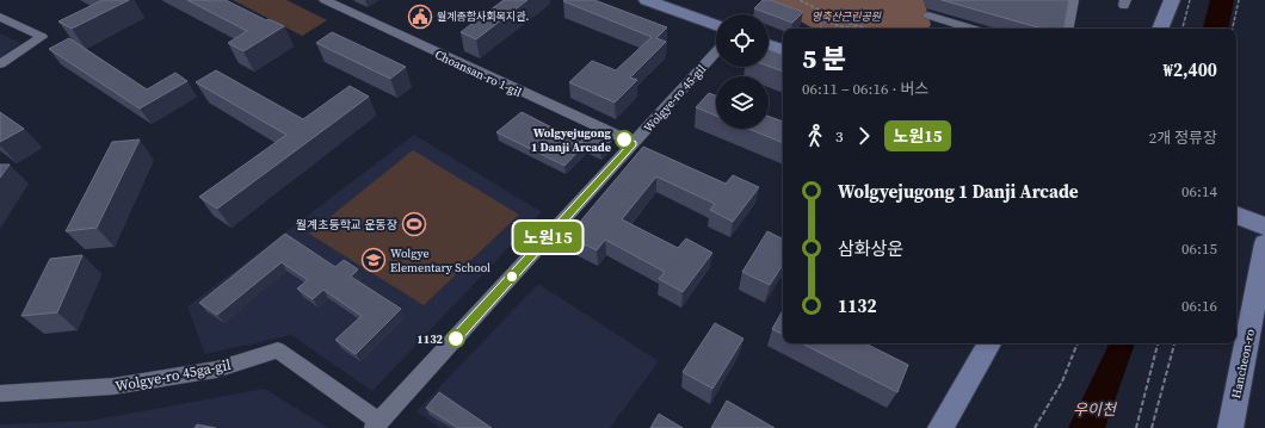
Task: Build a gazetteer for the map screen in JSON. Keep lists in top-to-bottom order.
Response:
{
  "streets": {
    "main road": ["Hancheon-ro"],
    "street": ["Choansan-ro 1-gil", "Wolgye-ro 45-gil", "Wolgye-ro 45ga-gil"]
  },
  "crossings": [
    ["Choansan-ro 1-gil", "Wolgye-ro 45-gil"],
    ["Wolgye-ro 45-gil", "Wolgye-ro 45ga-gil"]
  ],
  "water": ["우이천"],
  "parks": ["영축산근린공원"],
  "places": {
    "public building": ["월계종합사회복지관."],
    "other": ["Wolgyejugong 1 Danji Arcade", "1132"],
    "sports": ["월계초등학교 운동장"],
    "school or university": ["Wolgye Elementary School"]
  },
  "lines": ["bus line 노원15"],
  "page": {
    "on_map": "노원15",
    "heading": ["5 분", "06:11 – 06:16 · 버스", "₩2,400"],
    "legs": ["3", "노원15", "2개 정류장"],
    "list": [
      {
        "name": "Wolgyejugong 1 Danji Arcade",
        "value": "06:14"
      },
      {
        "name": "삼화상운",
        "value": "06:15"
      },
      {
        "name": "1132",
        "value": "06:16"
      }
    ]
  }
}
